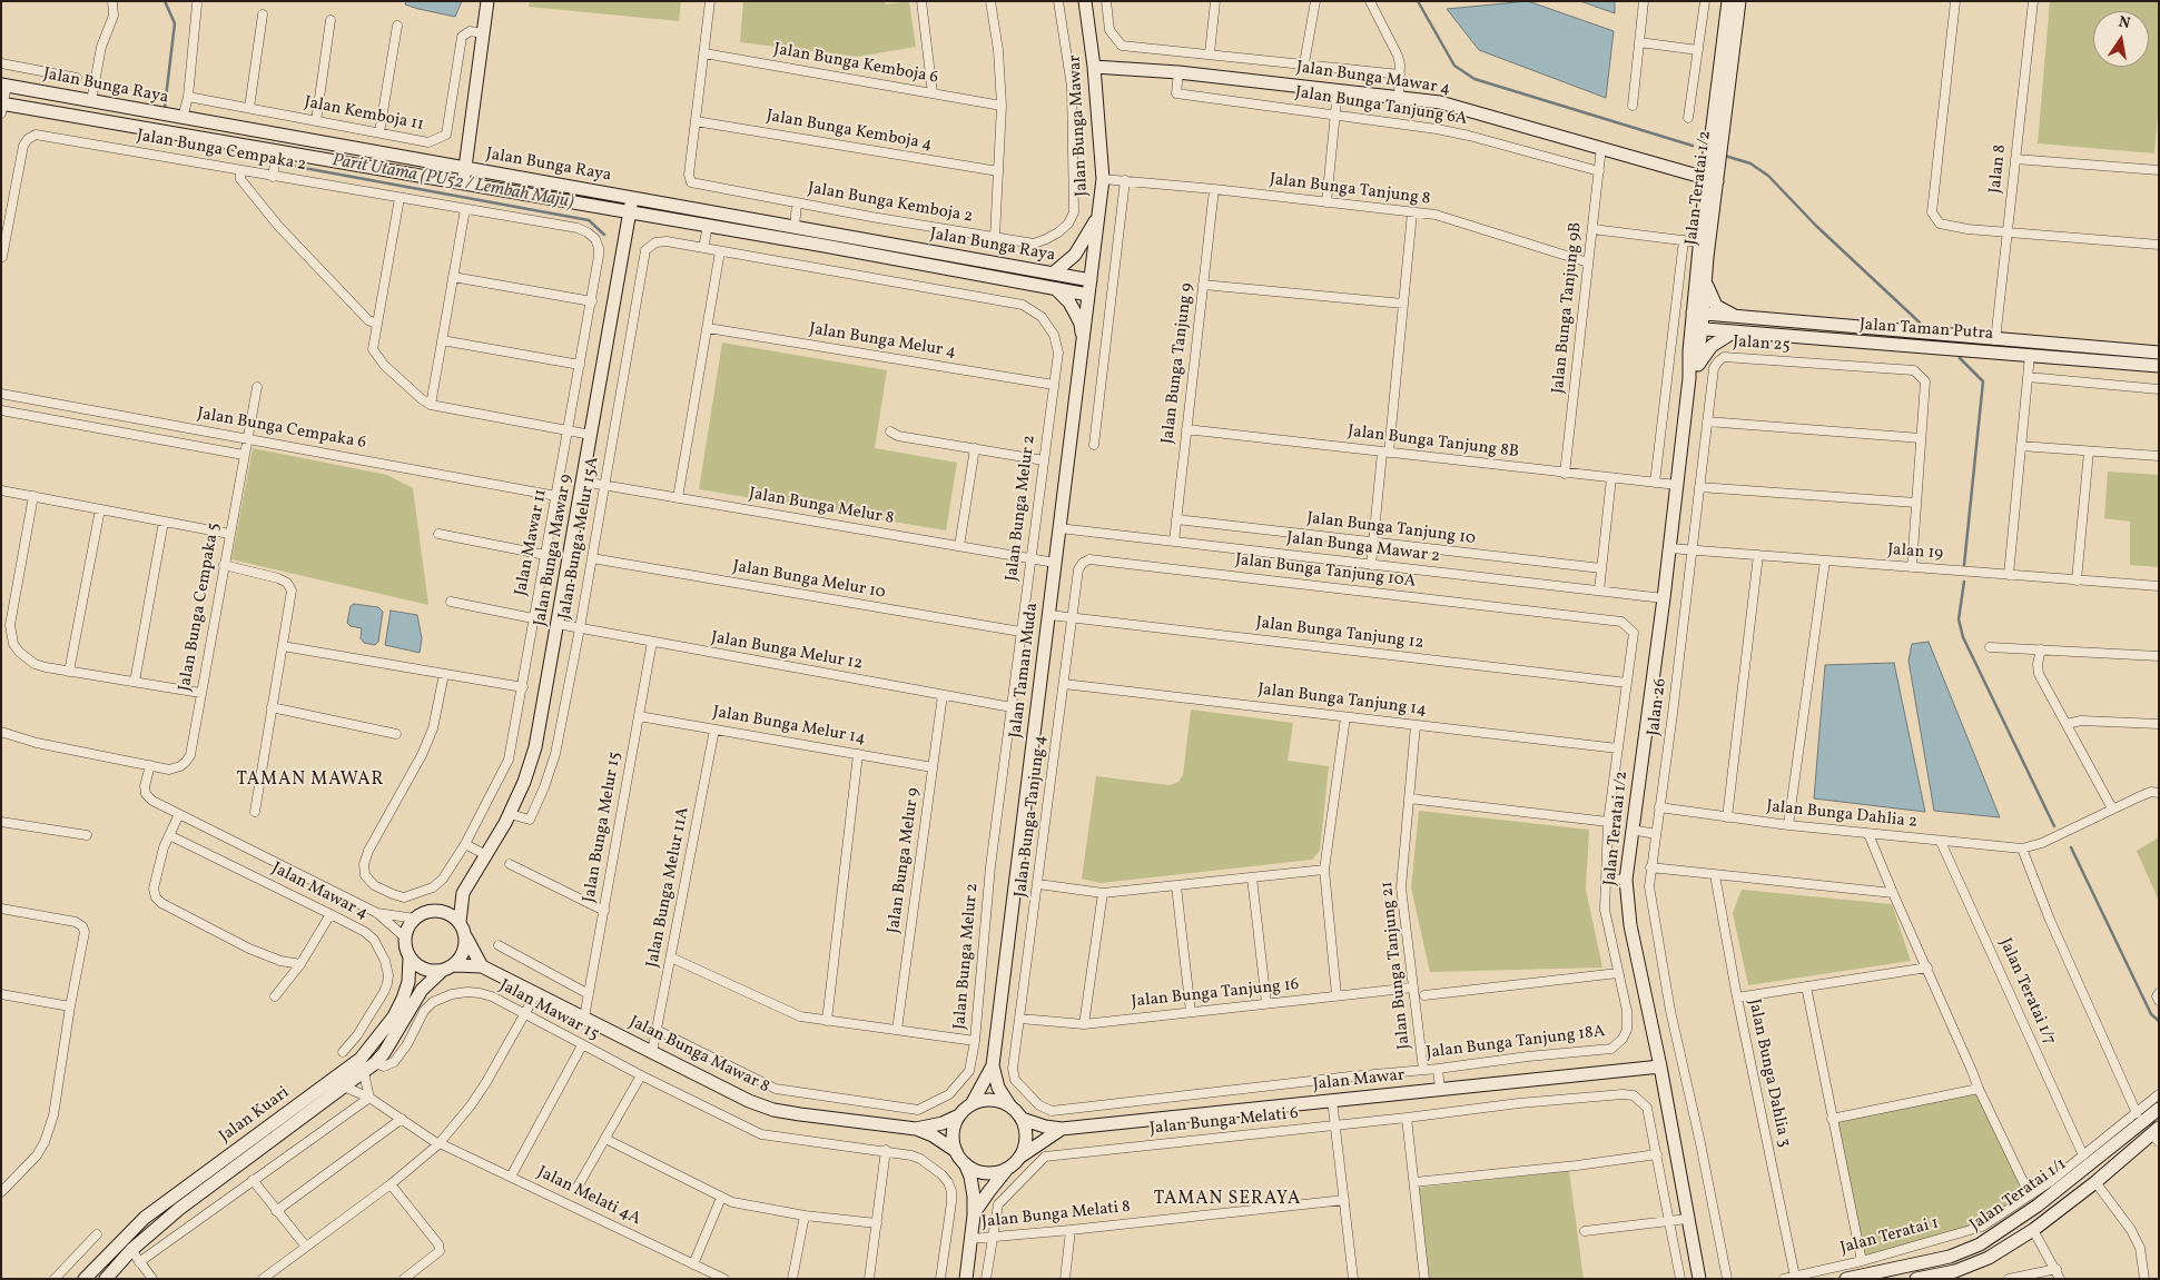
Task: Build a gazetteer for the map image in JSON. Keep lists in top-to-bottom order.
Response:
{
  "streets": {
    "street": [
      "Jalan Bunga Kemboja 6",
      "Jalan Bunga Mawar 4",
      "Jalan Bunga Raya",
      "Jalan Bunga Tanjung 6A",
      "Jalan Kemboja 11",
      "Jalan Bunga Mawar",
      "Jalan Bunga Kemboja 4",
      "Jalan Bunga Cempaka 2",
      "Jalan 8",
      "Jalan Teratai 1/2",
      "Jalan Bunga Tanjung 8",
      "Jalan Bunga Kemboja 2",
      "Jalan Bunga Tanjung 9B",
      "Jalan Taman Putra",
      "Jalan Bunga Melur 4",
      "Jalan 25",
      "Jalan Bunga Tanjung 9",
      "Jalan Bunga Cempaka 6",
      "Jalan Bunga Tanjung 8B",
      "Jalan Bunga Melur 8",
      "Jalan Bunga Melur 2",
      "Jalan Bunga Tanjung 10",
      "Jalan Bunga Melur 15A",
      "Jalan Mawar 11",
      "Jalan Bunga Mawar 2",
      "Jalan Bunga Mawar 9",
      "Jalan 19",
      "Jalan Bunga Tanjung 10A",
      "Jalan Bunga Melur 10",
      "Jalan Bunga Cempaka 5",
      "Jalan Bunga Tanjung 12",
      "Jalan Bunga Melur 12",
      "Jalan Taman Muda",
      "Jalan Bunga Tanjung 14",
      "Jalan 26",
      "Jalan Bunga Melur 14",
      "Jalan Bunga Dahlia 2",
      "Jalan Bunga Tanjung 4",
      "Jalan Bunga Melur 15",
      "Jalan Bunga Melur 9",
      "Jalan Bunga Melur 11A",
      "Jalan Mawar 4",
      "Jalan Bunga Tanjung 21",
      "Jalan Teratai 1/7",
      "Jalan Bunga Tanjung 16",
      "Jalan Mawar 15",
      "Jalan Bunga Tanjung 18A",
      "Jalan Bunga Mawar 8",
      "Jalan Bunga Dahlia 3",
      "Jalan Mawar",
      "Jalan Kuari",
      "Jalan Bunga Melati 6",
      "Jalan Teratai 1/1",
      "Jalan Melati 4A",
      "Jalan Bunga Melati 8",
      "Jalan Teratai 1"
    ]
  },
  "crossings": [
    ["Jalan Bunga Mawar 4", "Jalan Bunga Tanjung 6A"],
    ["Jalan Bunga Mawar 4", "Jalan Bunga Mawar"],
    ["Jalan Bunga Mawar 4", "Jalan Teratai 1/2"],
    ["Jalan Bunga Mawar 4", "Jalan Bunga Tanjung 9B"],
    ["Jalan Bunga Raya", "Jalan Bunga Mawar"],
    ["Jalan Bunga Raya", "Jalan Bunga Mawar 9"],
    ["Jalan Bunga Raya", "Jalan Taman Muda"],
    ["Jalan Bunga Tanjung 6A", "Jalan Bunga Tanjung 9B"],
    ["Jalan Bunga Mawar", "Jalan Bunga Tanjung 8"],
    ["Jalan Bunga Mawar", "Jalan Taman Muda"],
    ["Jalan Bunga Kemboja 4", "Jalan Bunga Kemboja 2"],
    ["Jalan Bunga Cempaka 2", "Jalan Mawar 11"],
    ["Jalan 8", "Jalan Taman Putra"],
    ["Jalan Teratai 1/2", "Jalan Taman Putra"],
    ["Jalan Teratai 1/2", "Jalan Bunga Tanjung 8B"],
    ["Jalan Teratai 1/2", "Jalan Bunga Mawar 2"],
    ["Jalan Teratai 1/2", "Jalan 19"],
    ["Jalan Teratai 1/2", "Jalan Mawar"],
    ["Jalan Bunga Tanjung 8", "Jalan Bunga Tanjung 9B"],
    ["Jalan Bunga Tanjung 8", "Jalan Bunga Tanjung 9"],
    ["Jalan Bunga Tanjung 9B", "Jalan Bunga Tanjung 8B"],
    ["Jalan Bunga Melur 4", "Jalan Bunga Melur 2"],
    ["Jalan 25", "Jalan 19"],
    ["Jalan 25", "Jalan 26"],
    ["Jalan Bunga Tanjung 9", "Jalan Bunga Tanjung 8B"],
    ["Jalan Bunga Tanjung 9", "Jalan Bunga Tanjung 10"],
    ["Jalan Bunga Tanjung 9", "Jalan Bunga Mawar 2"],
    ["Jalan Bunga Cempaka 6", "Jalan Mawar 11"],
    ["Jalan Bunga Cempaka 6", "Jalan Bunga Cempaka 5"],
    ["Jalan Bunga Melur 8", "Jalan Bunga Melur 2"],
    ["Jalan Bunga Melur 8", "Jalan Bunga Melur 15A"],
    ["Jalan Bunga Melur 8", "Jalan Bunga Mawar 9"],
    ["Jalan Bunga Melur 8", "Jalan Taman Muda"],
    ["Jalan Bunga Melur 2", "Jalan Bunga Melur 15A"],
    ["Jalan Bunga Melur 2", "Jalan Bunga Melur 10"],
    ["Jalan Bunga Melur 2", "Jalan Bunga Melur 12"],
    ["Jalan Bunga Melur 2", "Jalan Bunga Melur 11A"],
    ["Jalan Bunga Melur 15A", "Jalan Bunga Mawar 9"],
    ["Jalan Bunga Melur 15A", "Jalan Bunga Melur 10"],
    ["Jalan Bunga Melur 15A", "Jalan Bunga Melur 12"],
    ["Jalan Bunga Mawar 2", "Jalan Taman Muda"],
    ["Jalan Bunga Mawar 9", "Jalan Bunga Melur 12"],
    ["Jalan Bunga Mawar 9", "Jalan Bunga Mawar 8"],
    ["Jalan Bunga Mawar 9", "Jalan Kuari"],
    ["Jalan 19", "Jalan 26"],
    ["Jalan Bunga Tanjung 10A", "Jalan Bunga Tanjung 12"],
    ["Jalan Bunga Tanjung 10A", "Jalan Bunga Tanjung 4"],
    ["Jalan Bunga Tanjung 10A", "Jalan Bunga Tanjung 18A"],
    ["Jalan Bunga Tanjung 12", "Jalan Taman Muda"],
    ["Jalan Bunga Tanjung 12", "Jalan Bunga Tanjung 4"],
    ["Jalan Bunga Tanjung 12", "Jalan Bunga Tanjung 18A"],
    ["Jalan Bunga Melur 12", "Jalan Bunga Melur 15"],
    ["Jalan Bunga Melur 12", "Jalan Bunga Melur 9"],
    ["Jalan Taman Muda", "Jalan Bunga Mawar 8"],
    ["Jalan Taman Muda", "Jalan Mawar"],
    ["Jalan Bunga Tanjung 14", "Jalan Bunga Tanjung 4"],
    ["Jalan Bunga Tanjung 14", "Jalan Bunga Tanjung 21"],
    ["Jalan Bunga Tanjung 14", "Jalan Bunga Tanjung 18A"],
    ["Jalan 26", "Jalan Bunga Dahlia 2"],
    ["Jalan Bunga Melur 14", "Jalan Bunga Melur 15"],
    ["Jalan Bunga Melur 14", "Jalan Bunga Melur 9"],
    ["Jalan Bunga Melur 14", "Jalan Bunga Melur 11A"],
    ["Jalan Bunga Dahlia 2", "Jalan Teratai 1/7"],
    ["Jalan Bunga Tanjung 4", "Jalan Bunga Tanjung 16"],
    ["Jalan Bunga Tanjung 4", "Jalan Bunga Tanjung 18A"],
    ["Jalan Bunga Melur 15", "Jalan Bunga Mawar 8"],
    ["Jalan Bunga Melur 11A", "Jalan Bunga Mawar 8"],
    ["Jalan Mawar 4", "Jalan Kuari"],
    ["Jalan Bunga Tanjung 21", "Jalan Bunga Tanjung 16"],
    ["Jalan Bunga Tanjung 21", "Jalan Bunga Tanjung 18A"],
    ["Jalan Teratai 1/7", "Jalan Teratai 1"],
    ["Jalan Mawar 15", "Jalan Kuari"],
    ["Jalan Bunga Mawar 8", "Jalan Mawar"],
    ["Jalan Bunga Mawar 8", "Jalan Kuari"],
    ["Jalan Bunga Dahlia 3", "Jalan Teratai 1"],
    ["Jalan Kuari", "Jalan Melati 4A"],
    ["Jalan Bunga Melati 6", "Jalan Bunga Melati 8"]
  ],
  "districts": ["TAMAN MAWAR", "TAMAN SERAYA"],
  "water": ["Parit Utama (PU52 / Lembah Maju)"],
  "north": "top"
}
